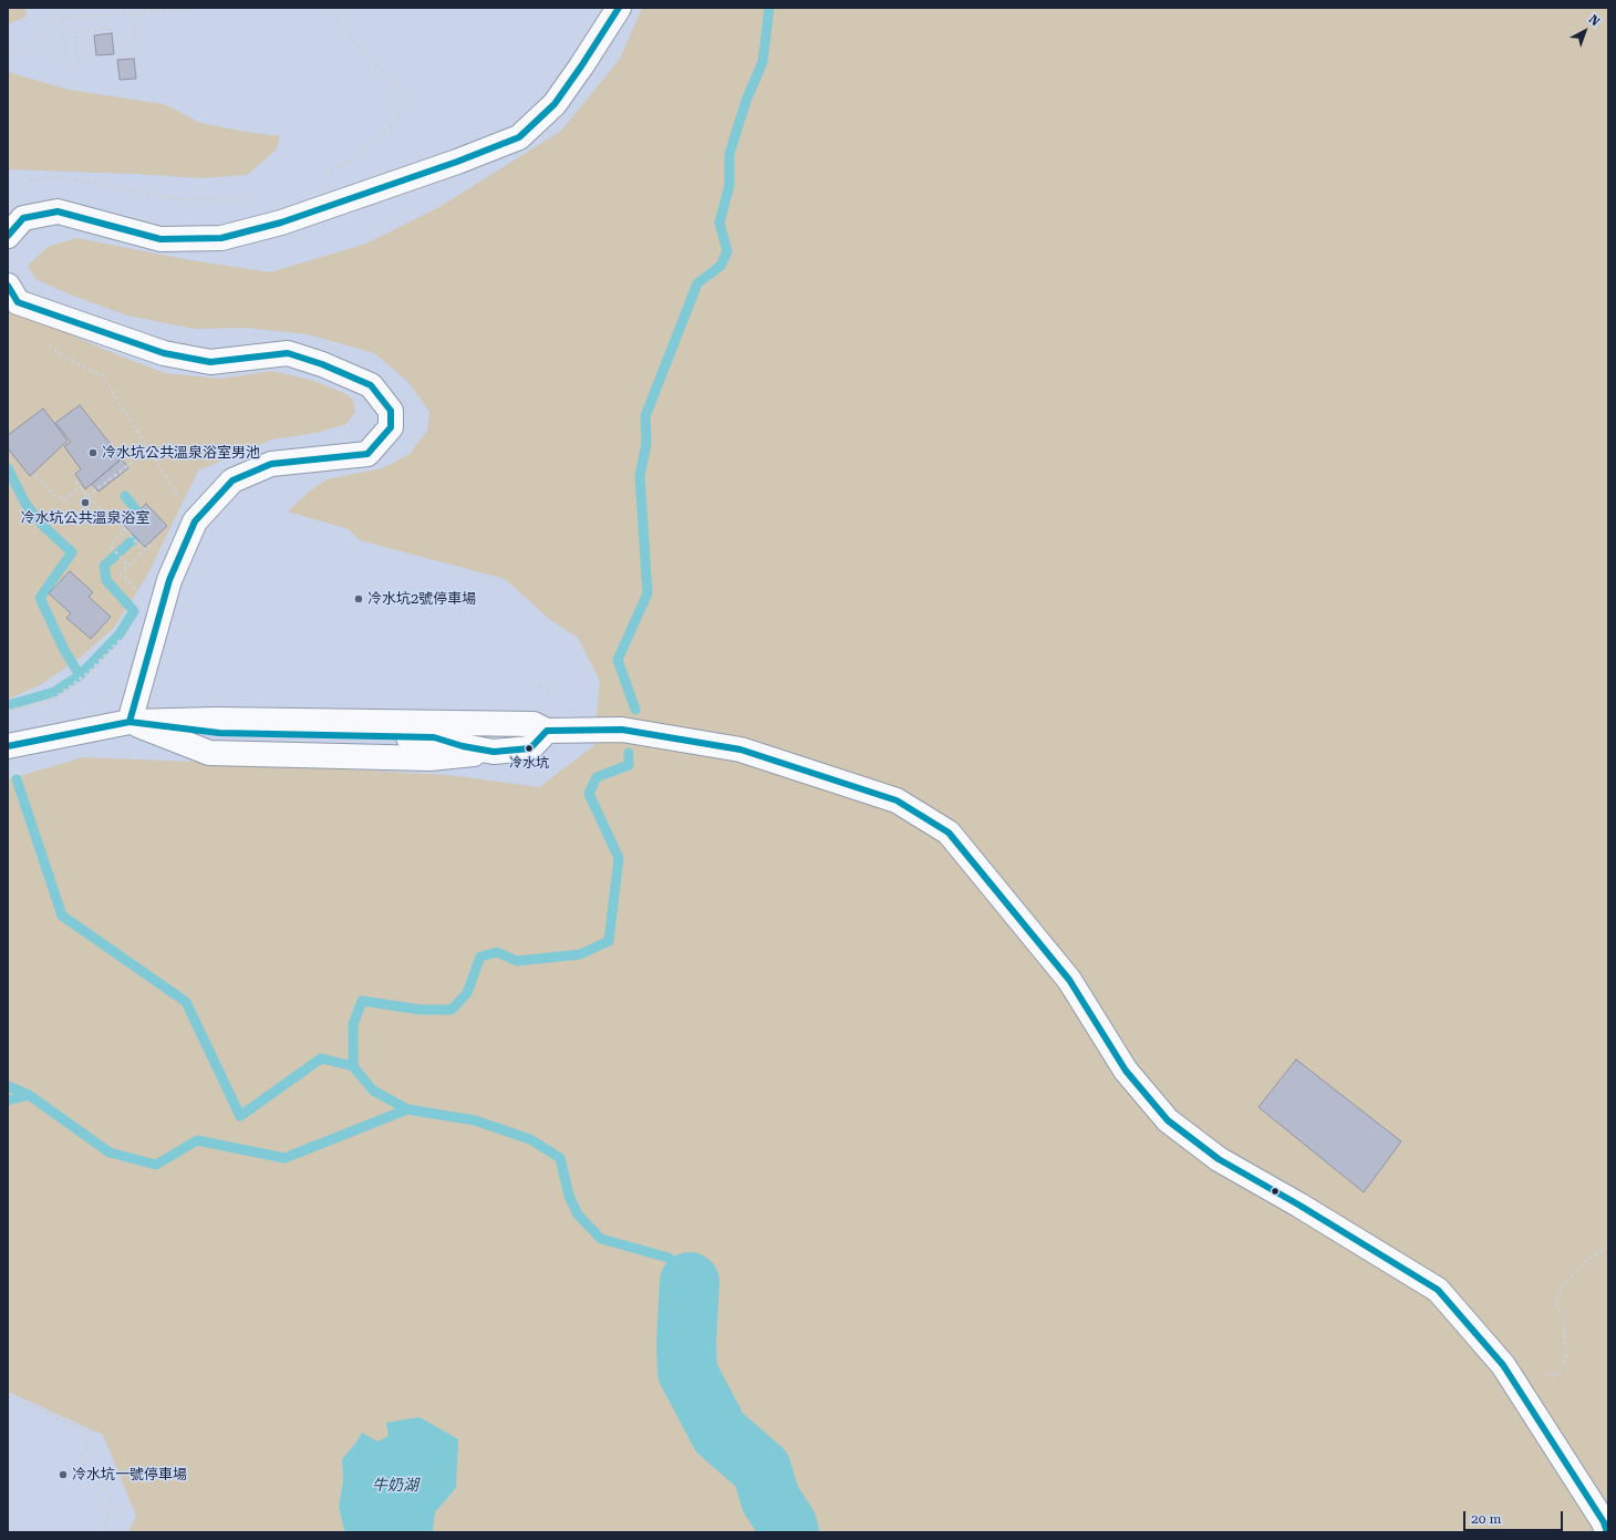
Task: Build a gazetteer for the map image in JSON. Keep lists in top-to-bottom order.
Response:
{
  "water": ["牛奶湖"],
  "places": [
    "冷水坑公共溫泉浴室男池",
    "冷水坑公共溫泉浴室",
    "冷水坑2號停車場",
    "冷水坑",
    "冷水坑一號停車場"
  ],
  "scale_bar": "20 m",
  "north": "top right"
}
